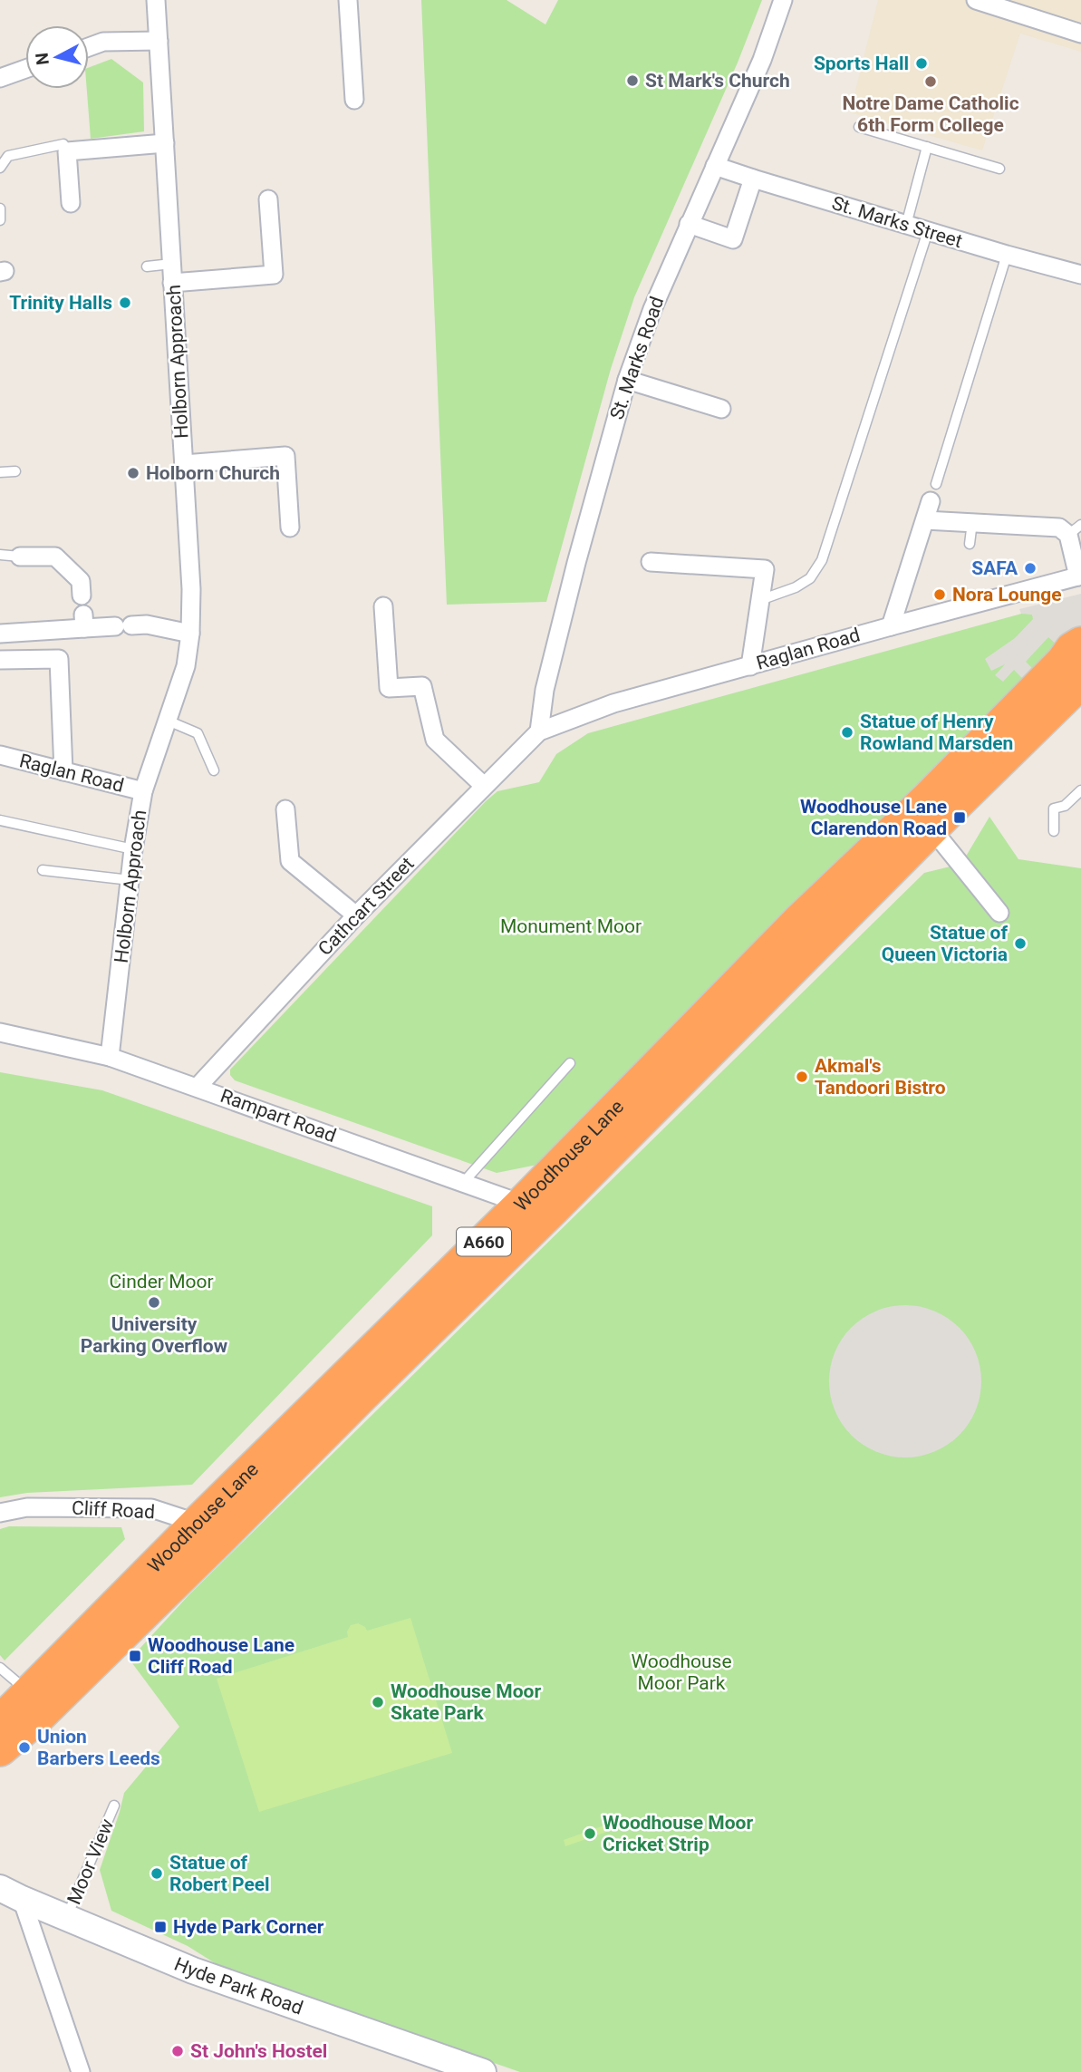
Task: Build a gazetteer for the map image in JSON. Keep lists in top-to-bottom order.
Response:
{
  "streets": {
    "highway": ["Woodhouse Lane", "A660"],
    "street": [
      "St. Marks Street",
      "St. Marks Road",
      "Holborn Approach",
      "Raglan Road",
      "Cathcart Street",
      "Rampart Road",
      "Cliff Road",
      "Hyde Park Road"
    ],
    "lane": ["Moor View"]
  },
  "crossings": [
    ["St. Marks Street", "St. Marks Road"],
    ["St. Marks Road", "Raglan Road"],
    ["St. Marks Road", "Cathcart Street"],
    ["Holborn Approach", "Raglan Road"],
    ["Holborn Approach", "Rampart Road"],
    ["Raglan Road", "Cathcart Street"],
    ["Cathcart Street", "Rampart Road"],
    ["Rampart Road", "Woodhouse Lane"],
    ["Woodhouse Lane", "Cliff Road"],
    ["Moor View", "Hyde Park Road"]
  ],
  "parks": ["Monument Moor", "Cinder Moor", "Woodhouse Moor Park"],
  "places": {
    "other": [
      "Sports Hall",
      "St Mark's Church",
      "Notre Dame Catholic 6th Form College",
      "Trinity Halls",
      "Holborn Church",
      "SAFA",
      "Nora Lounge",
      "Statue of Henry Rowland Marsden",
      "Statue of Queen Victoria",
      "Akmal's Tandoori Bistro",
      "University Parking Overflow",
      "Woodhouse Moor Skate Park",
      "Union Barbers Leeds",
      "Woodhouse Moor Cricket Strip",
      "Statue of Robert Peel",
      "St John's Hostel"
    ],
    "transit": ["Woodhouse Lane Clarendon Road", "Woodhouse Lane Cliff Road", "Hyde Park Corner"]
  },
  "north": "left"
}
